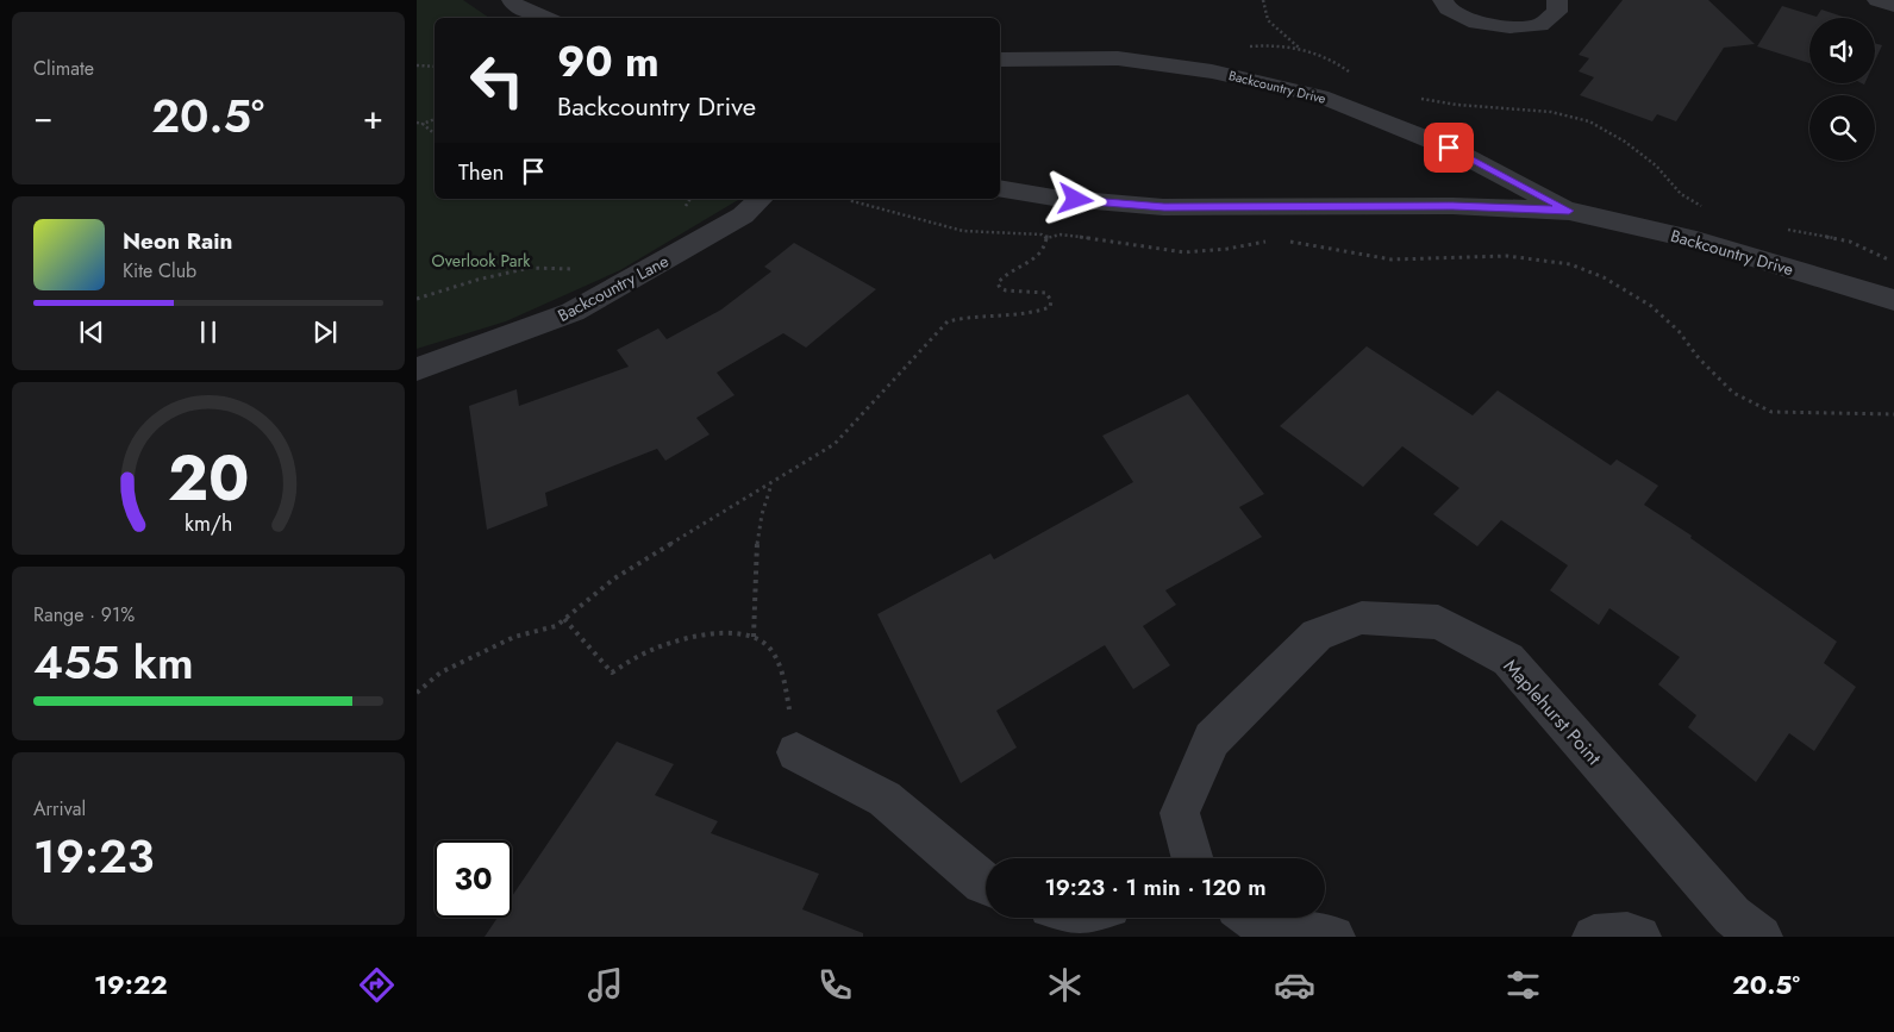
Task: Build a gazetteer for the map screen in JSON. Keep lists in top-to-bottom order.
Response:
{
  "streets": {
    "street": ["Backcountry Drive", "Backcountry Lane", "Maplehurst Point"]
  },
  "parks": ["Overlook Park"],
  "page": {
    "tile": [
      "Climate",
      ["Range · 91%", "455 km"],
      ["Arrival", "19:23"]
    ],
    "turn": ["90 m", "Backcountry Drive"],
    "heat": ["−", "20.5°", "+"],
    "then": "Then",
    "song": ["Neon Rain", "Kite Club"],
    "limit": "30",
    "trip": "19:23 · 1 min · 120 m",
    "tabs": ["19:22", "20.5°"],
    "gauge": ["20", "km/h"]
  }
}
